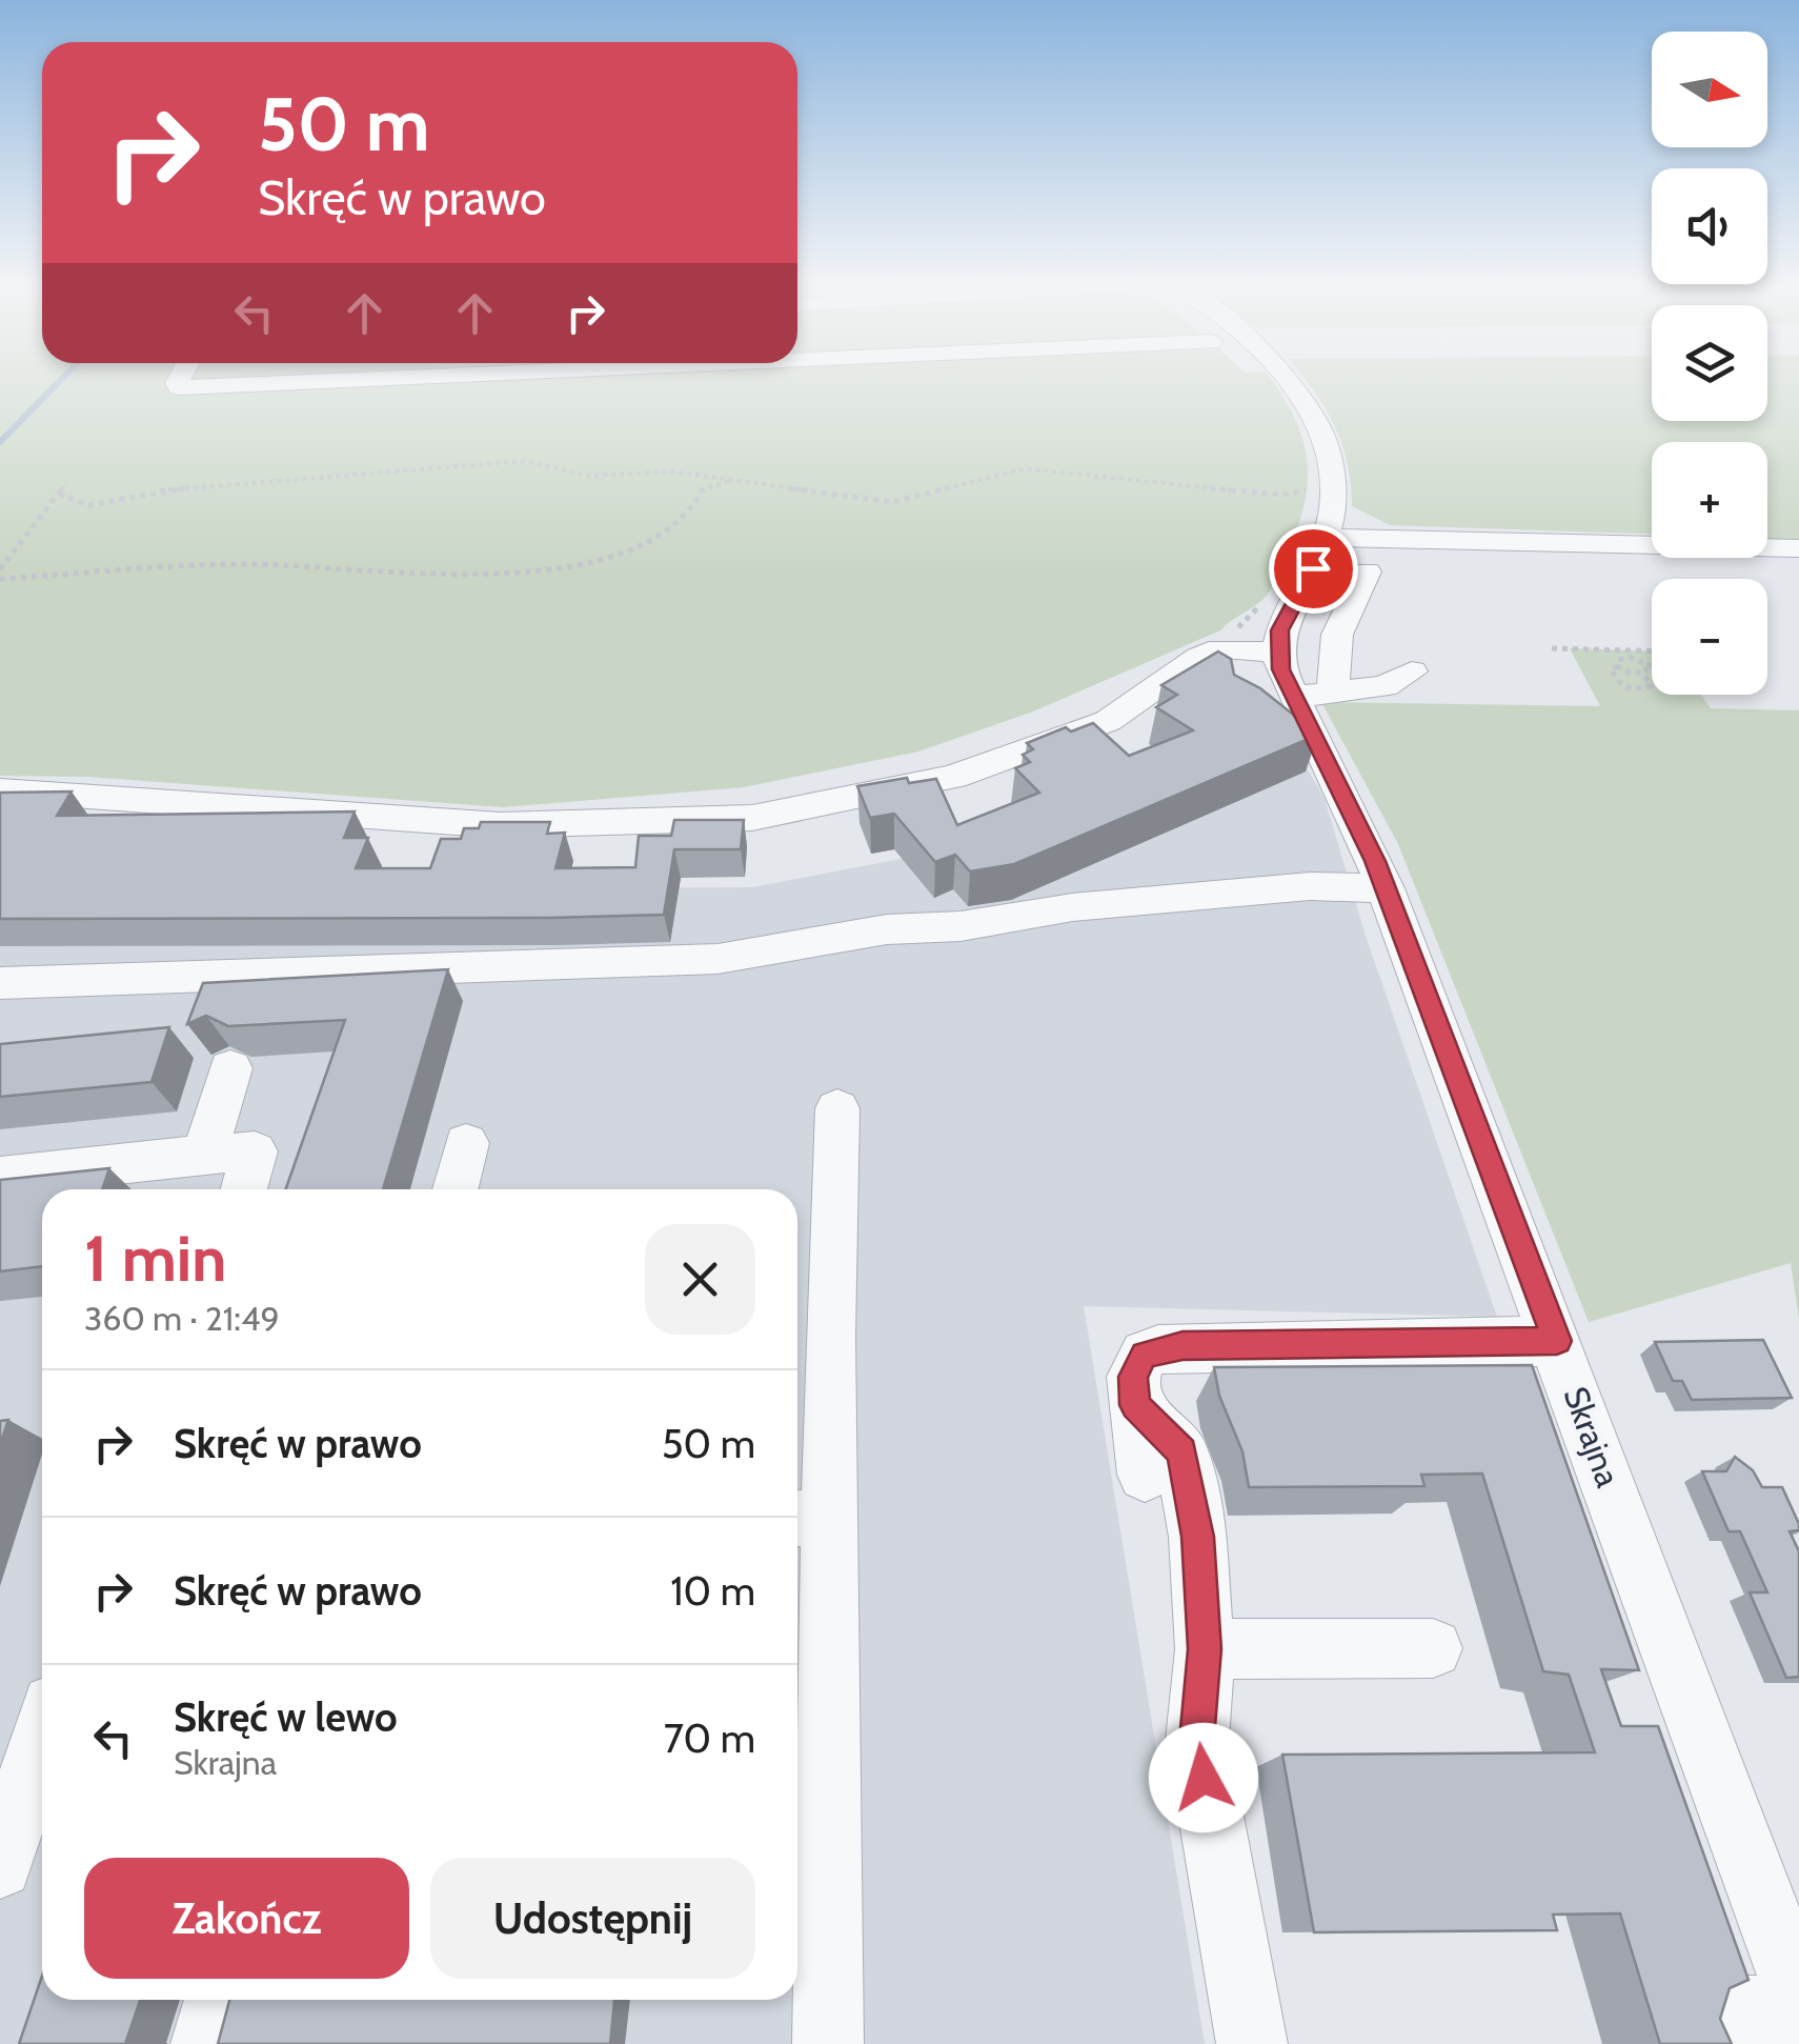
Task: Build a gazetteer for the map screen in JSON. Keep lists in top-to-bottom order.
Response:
{
  "streets": {
    "street": ["Skrajna"]
  },
  "north": "right",
  "page": {
    "map_buttons": ["+", "−"],
    "turn": ["50 m", "Skręć w prawo"],
    "heading": ["1 min", "360 m · 21:49"],
    "list": [
      {
        "name": "Skręć w prawo",
        "value": "50 m"
      },
      {
        "name": "Skręć w prawo",
        "value": "10 m"
      },
      {
        "name": "Skręć w lewo",
        "note": "Skrajna",
        "value": "70 m"
      }
    ],
    "buttons": ["Zakończ", "Udostępnij"]
  }
}
